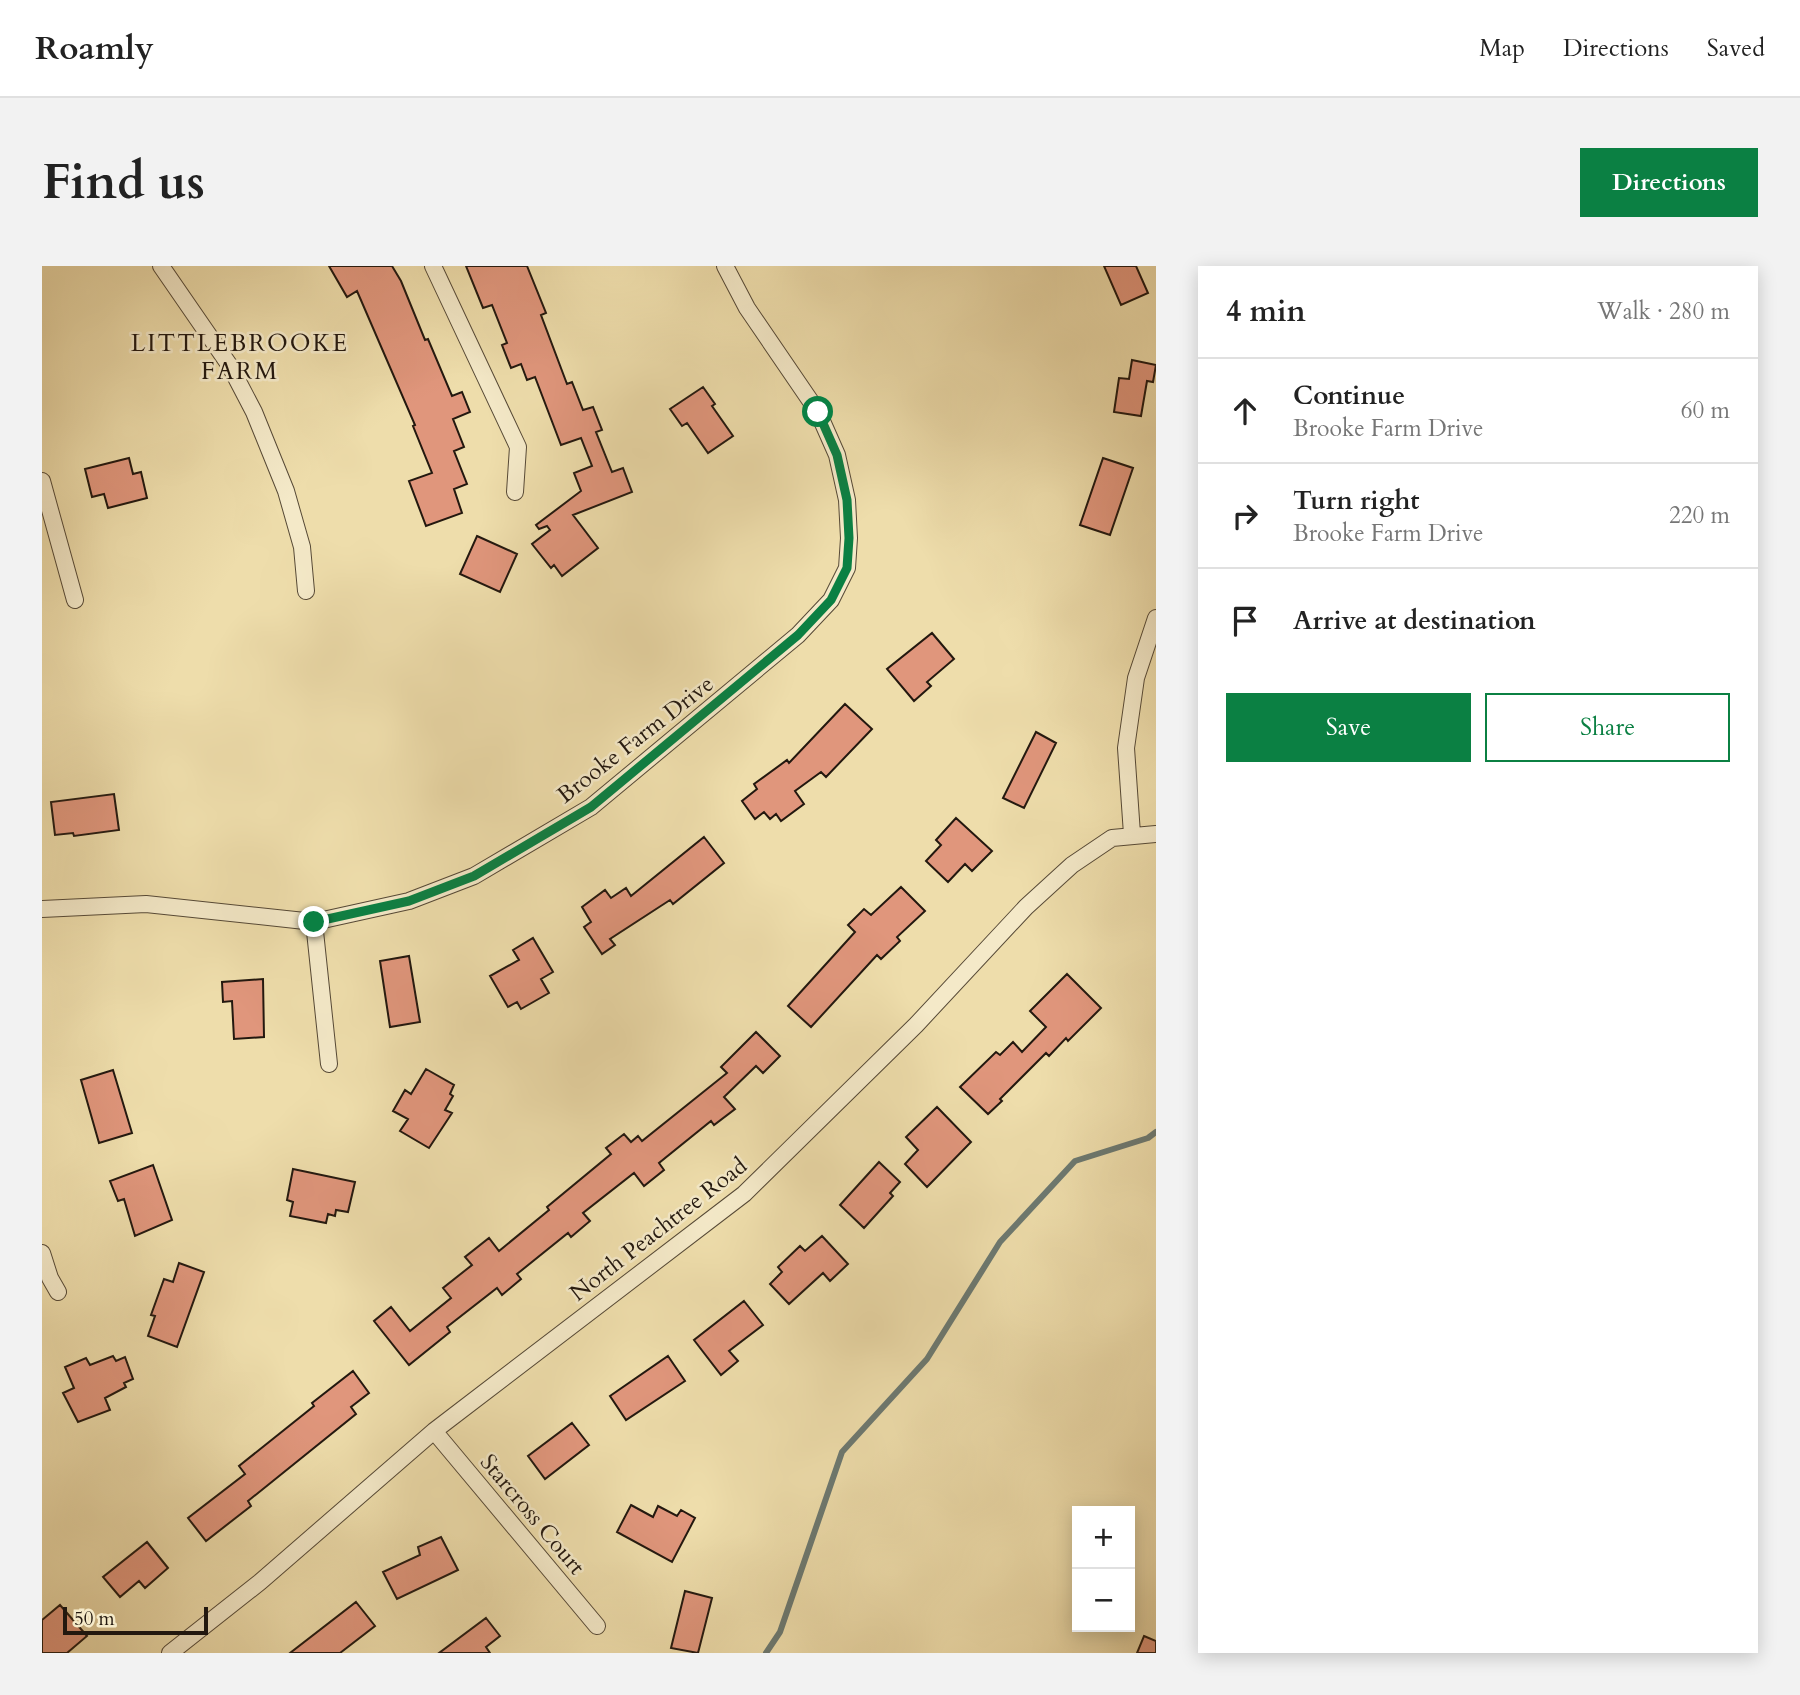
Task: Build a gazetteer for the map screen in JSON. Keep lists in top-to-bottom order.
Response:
{
  "streets": {
    "street": ["Brooke Farm Drive", "North Peachtree Road", "Starcross Court"]
  },
  "crossings": [
    ["North Peachtree Road", "Starcross Court"]
  ],
  "districts": ["LITTLEBROOKE FARM"],
  "scale_bar": "50 m",
  "page": {
    "header": "Roamly",
    "nav": ["Map", "Directions", "Saved"],
    "buttons": [
      "Directions",
      ["Save", "Share"]
    ],
    "title": "Find us",
    "heading": ["4 min", "Walk · 280 m"],
    "list": [
      ["Continue", "Brooke Farm Drive", "60 m"],
      ["Turn right", "Brooke Farm Drive", "220 m"],
      "Arrive at destination"
    ],
    "map_buttons": ["+", "−"],
    "scale": "50 m"
  }
}
